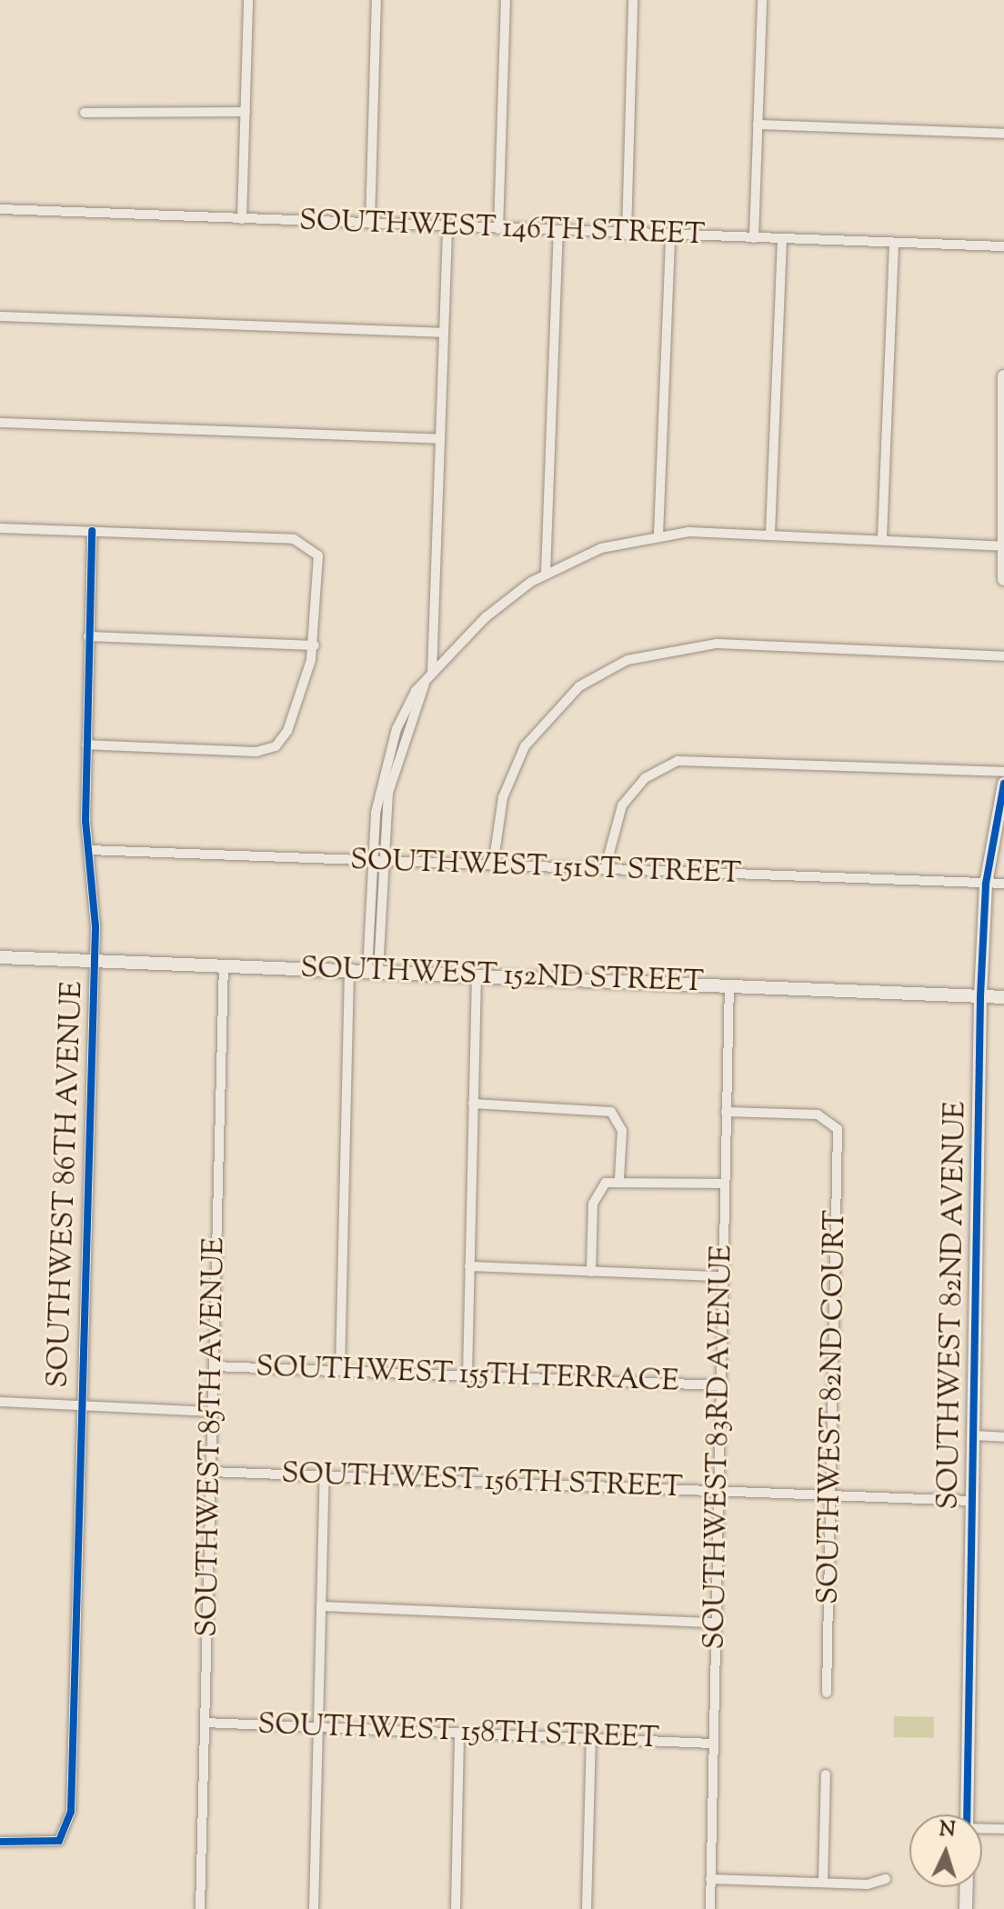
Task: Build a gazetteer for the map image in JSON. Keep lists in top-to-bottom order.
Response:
{
  "streets": {
    "street": [
      "SOUTHWEST 146TH STREET",
      "SOUTHWEST 151ST STREET",
      "SOUTHWEST 152ND STREET",
      "SOUTHWEST 86TH AVENUE",
      "SOUTHWEST 82ND AVENUE",
      "SOUTHWEST 155TH TERRACE",
      "SOUTHWEST 82ND COURT",
      "SOUTHWEST 85TH AVENUE",
      "SOUTHWEST 83RD AVENUE",
      "SOUTHWEST 156TH STREET",
      "SOUTHWEST 158TH STREET"
    ]
  },
  "crossings": [
    ["SOUTHWEST 151ST STREET", "SOUTHWEST 86TH AVENUE"],
    ["SOUTHWEST 151ST STREET", "SOUTHWEST 82ND AVENUE"],
    ["SOUTHWEST 152ND STREET", "SOUTHWEST 86TH AVENUE"],
    ["SOUTHWEST 152ND STREET", "SOUTHWEST 82ND AVENUE"],
    ["SOUTHWEST 152ND STREET", "SOUTHWEST 85TH AVENUE"],
    ["SOUTHWEST 152ND STREET", "SOUTHWEST 83RD AVENUE"],
    ["SOUTHWEST 82ND AVENUE", "SOUTHWEST 156TH STREET"],
    ["SOUTHWEST 155TH TERRACE", "SOUTHWEST 85TH AVENUE"],
    ["SOUTHWEST 155TH TERRACE", "SOUTHWEST 83RD AVENUE"],
    ["SOUTHWEST 82ND COURT", "SOUTHWEST 83RD AVENUE"],
    ["SOUTHWEST 82ND COURT", "SOUTHWEST 156TH STREET"],
    ["SOUTHWEST 85TH AVENUE", "SOUTHWEST 156TH STREET"],
    ["SOUTHWEST 85TH AVENUE", "SOUTHWEST 158TH STREET"],
    ["SOUTHWEST 83RD AVENUE", "SOUTHWEST 156TH STREET"],
    ["SOUTHWEST 83RD AVENUE", "SOUTHWEST 158TH STREET"]
  ],
  "north": "top"
}
